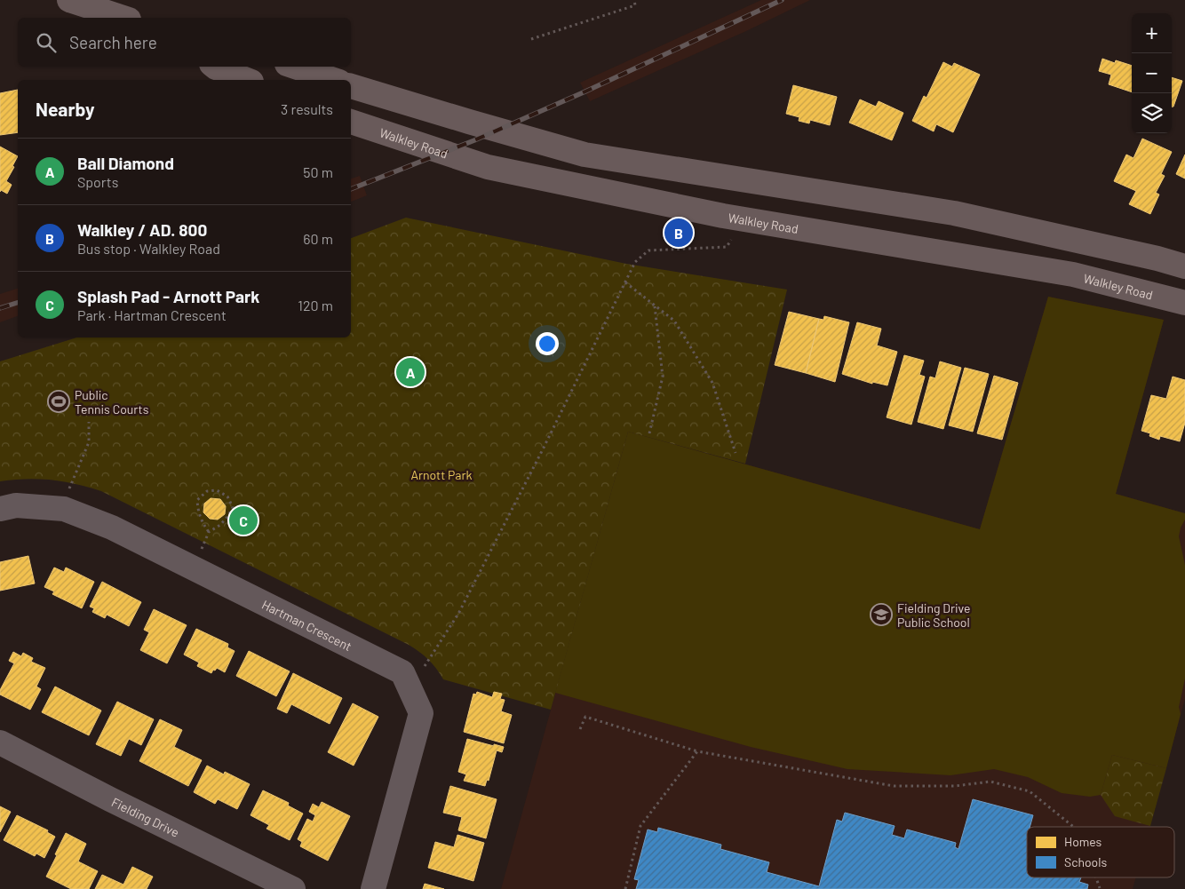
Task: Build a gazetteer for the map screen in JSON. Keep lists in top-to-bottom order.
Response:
{
  "streets": {
    "main road": ["Walkley Road"],
    "street": ["Hartman Crescent", "Fielding Drive"]
  },
  "parks": ["Arnott Park"],
  "places": {
    "sports": ["Public Tennis Courts"],
    "school or university": ["Fielding Drive Public School"]
  },
  "legend": ["Homes", "Schools"],
  "page": {
    "map_buttons": ["+", "−"],
    "search": "Search here",
    "heading": ["Nearby", "3 results"],
    "list": [
      {
        "mark": "A",
        "name": "Ball Diamond",
        "note": "Sports",
        "value": "50 m"
      },
      {
        "mark": "B",
        "name": "Walkley / AD. 800",
        "note": "Bus stop · Walkley Road",
        "value": "60 m"
      },
      {
        "mark": "C",
        "name": "Splash Pad - Arnott Park",
        "note": "Park · Hartman Crescent",
        "value": "120 m"
      }
    ],
    "pins": ["B", "A", "C"]
  }
}
